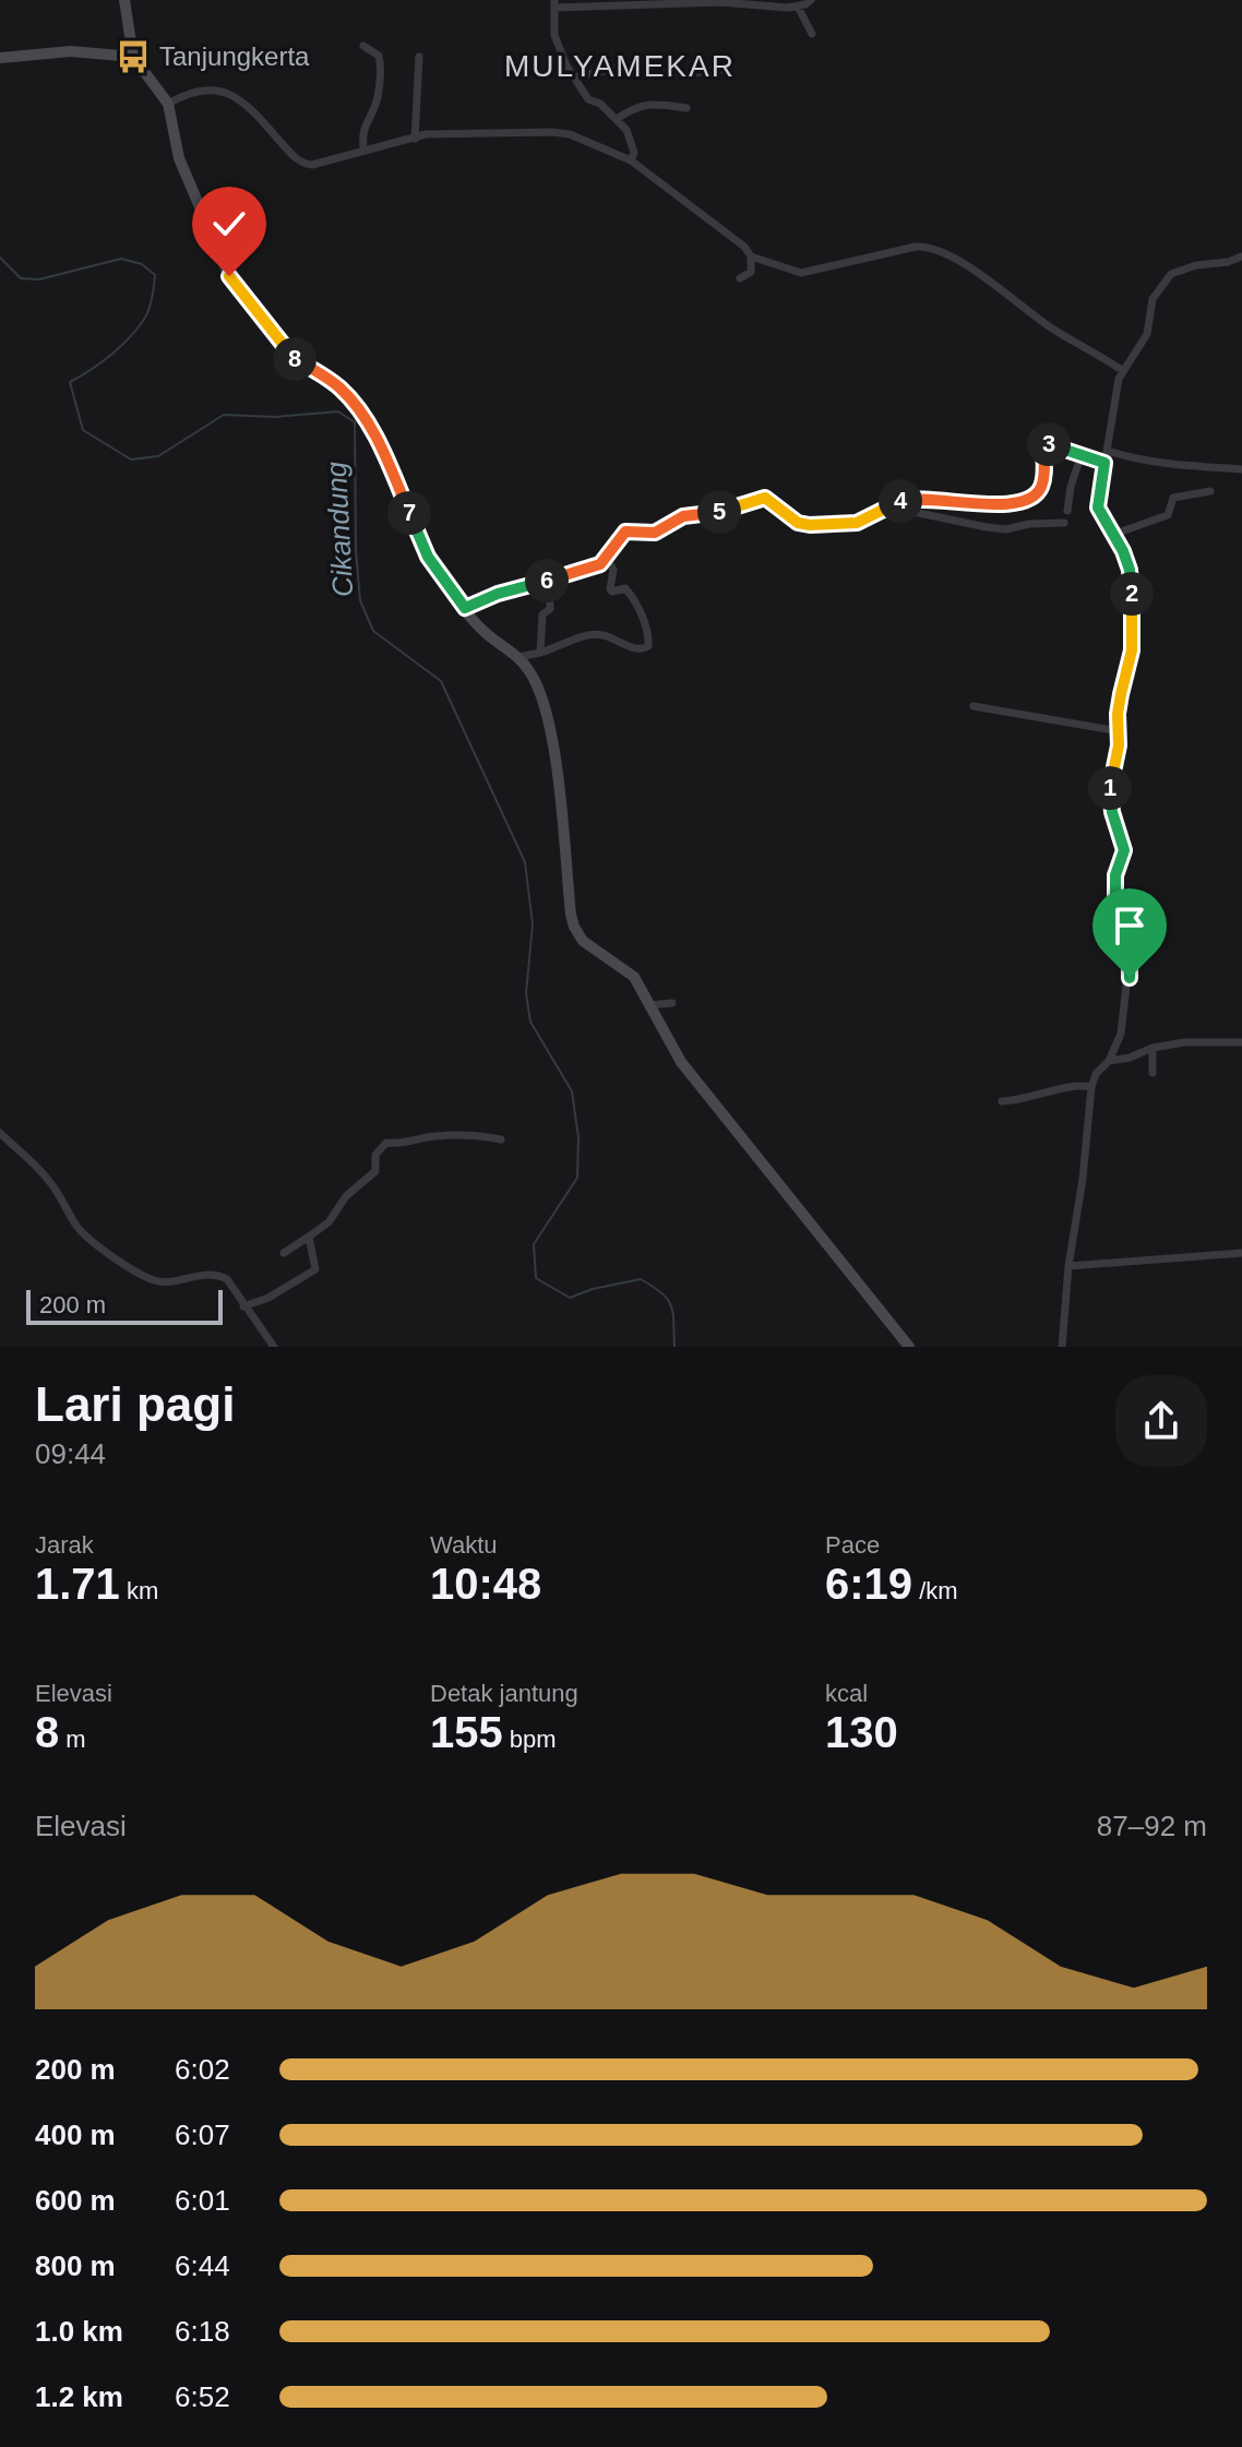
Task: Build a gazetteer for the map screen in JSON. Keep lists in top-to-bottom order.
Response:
{
  "districts": ["MULYAMEKAR"],
  "water": ["Cikandung"],
  "places": {
    "bus stop": ["Tanjungkerta"]
  },
  "scale_bar": "200 m",
  "page": {
    "pins": [
      "8",
      "3",
      "4",
      "5",
      "7",
      "6",
      "2",
      "1"
    ],
    "scale": "200 m",
    "heading": ["Lari pagi", "09:44"],
    "stats": [
      ["Jarak", "1.71 km"],
      ["Waktu", "10:48"],
      ["Pace", "6:19 /km"],
      ["Elevasi", "8 m"],
      ["Detak jantung", "155 bpm"],
      ["kcal", "130"]
    ],
    "chart": ["Elevasi", "87–92 m"],
    "list": [
      {
        "name": "200 m",
        "note": "6:02"
      },
      {
        "name": "400 m",
        "note": "6:07"
      },
      {
        "name": "600 m",
        "note": "6:01"
      },
      {
        "name": "800 m",
        "note": "6:44"
      },
      {
        "name": "1.0 km",
        "note": "6:18"
      },
      {
        "name": "1.2 km",
        "note": "6:52"
      }
    ]
  }
}
